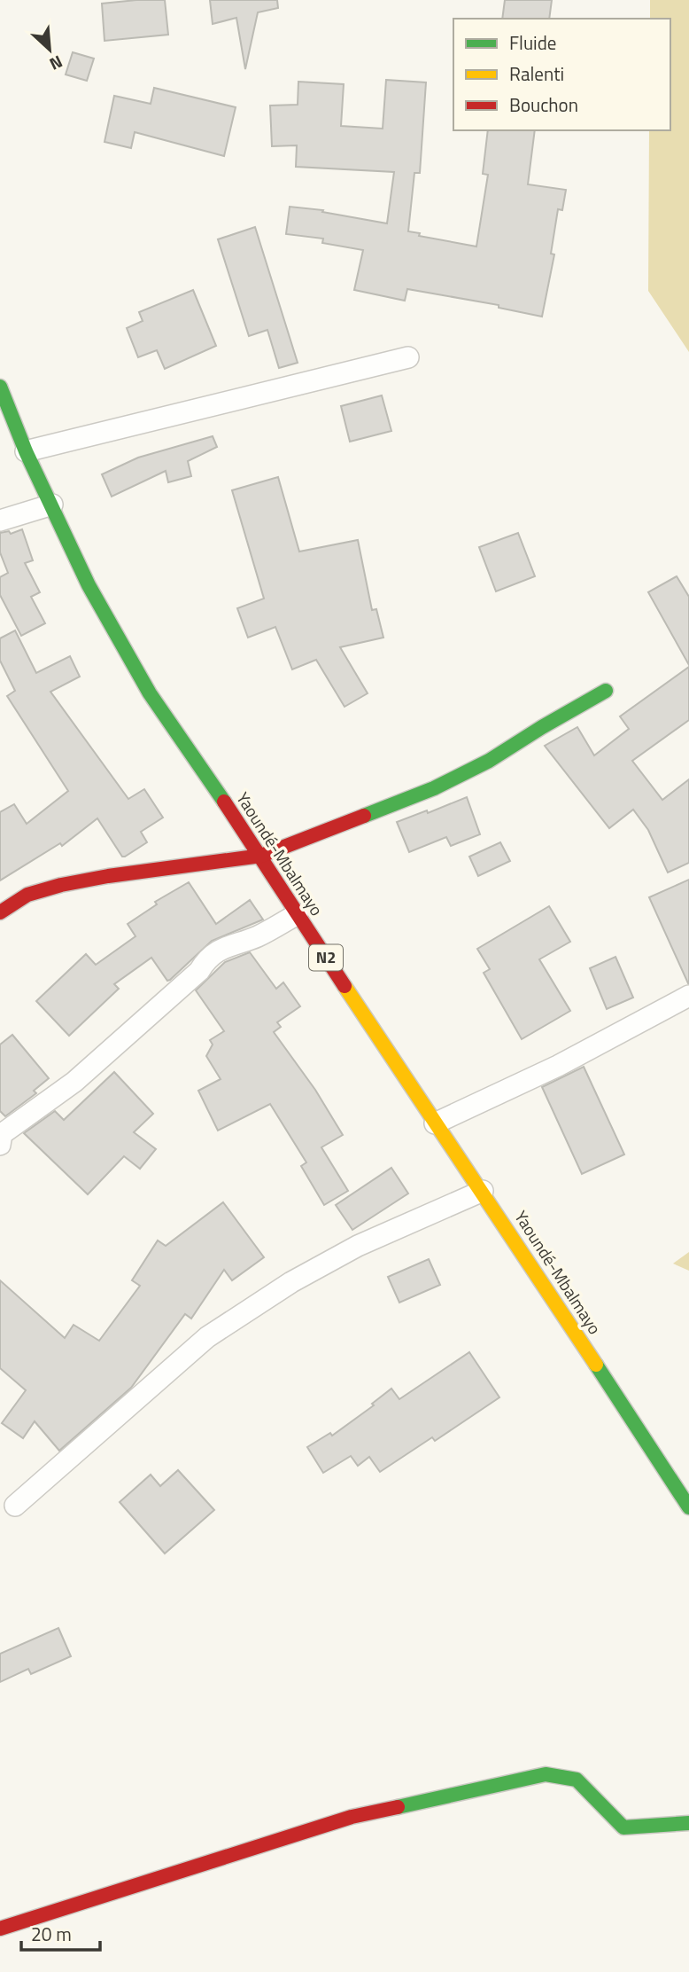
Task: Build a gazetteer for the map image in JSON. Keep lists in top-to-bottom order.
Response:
{
  "streets": {
    "main road": ["Yaoundé-Mbalmayo", "N2"]
  },
  "legend": ["Fluide", "Ralenti", "Bouchon"],
  "scale_bar": "20 m",
  "north": "bottom right"
}
